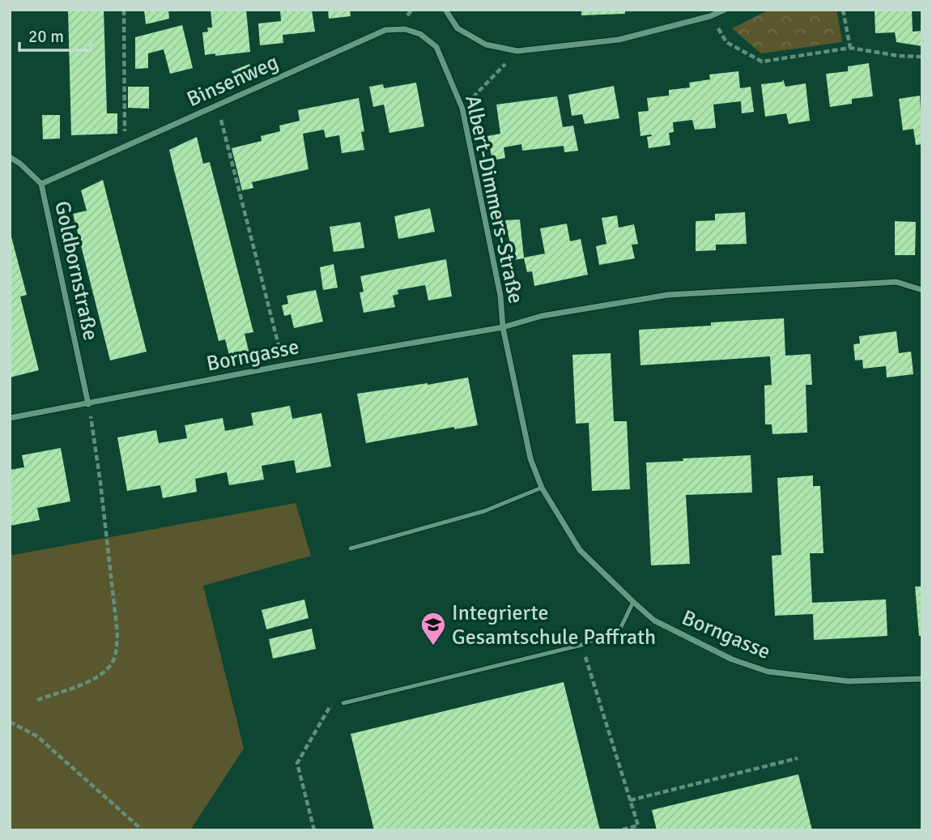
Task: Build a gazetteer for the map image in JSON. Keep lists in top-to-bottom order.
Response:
{
  "streets": {
    "street": [
      "Binsenweg",
      "Albert-Dimmers-Straße",
      "Goldbornstraße",
      "Borngasse"
    ]
  },
  "crossings": [
    ["Binsenweg", "Albert-Dimmers-Straße"],
    ["Binsenweg", "Goldbornstraße"],
    ["Albert-Dimmers-Straße", "Borngasse"],
    ["Goldbornstraße", "Borngasse"]
  ],
  "places": {
    "school or university": ["Integrierte Gesamtschule Paffrath"]
  },
  "scale_bar": "20 m"
}
